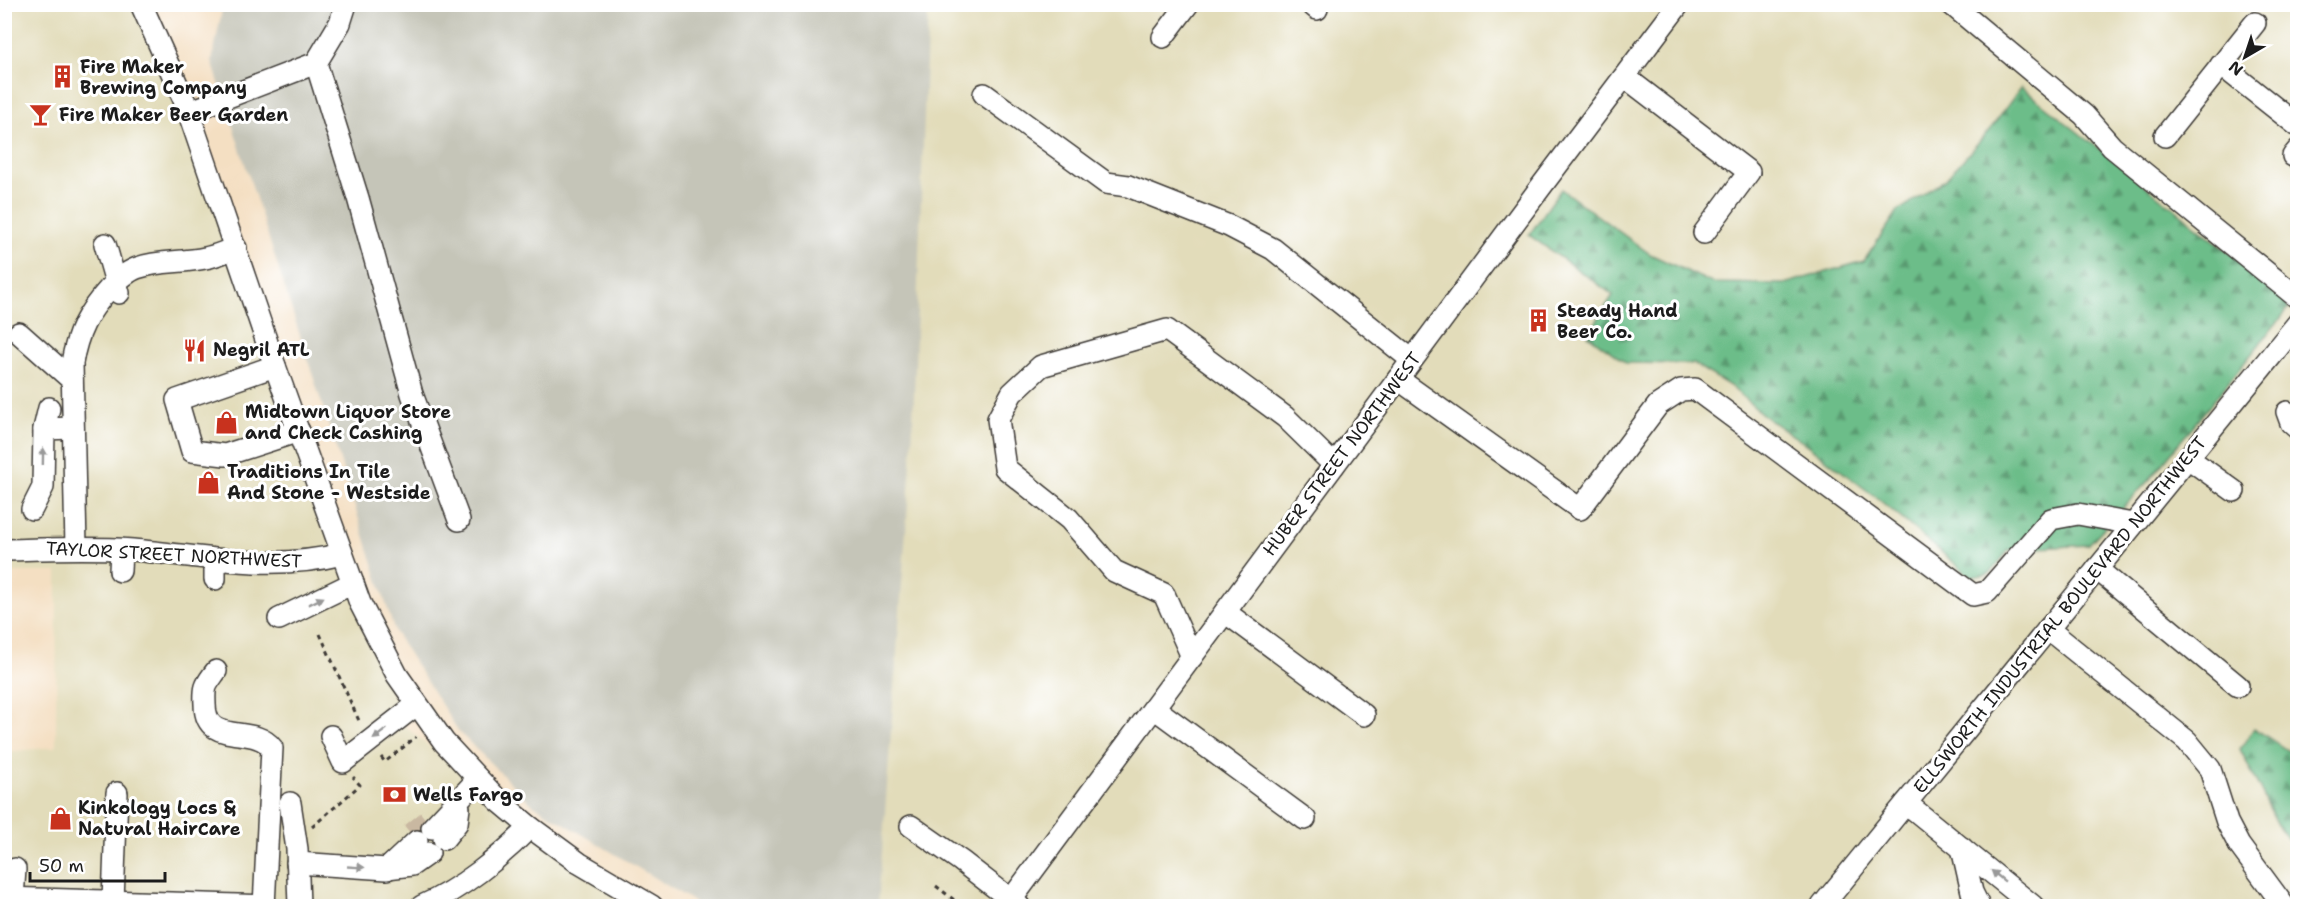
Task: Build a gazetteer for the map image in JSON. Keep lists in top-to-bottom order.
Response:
{
  "streets": {
    "street": ["HUBER STREET NORTHWEST", "TAYLOR STREET NORTHWEST", "ELLSWORTH INDUSTRIAL BOULEVARD NORTHWEST"]
  },
  "places": {
    "building": ["Fire Maker Brewing Company", "Steady Hand Beer Co."],
    "bar": ["Fire Maker Beer Garden"],
    "restaurant": ["Negril ATL"],
    "shop": ["Midtown Liquor Store and Check Cashing", "Traditions In Tile And Stone - Westside", "Kinkology Locs & Natural HairCare"],
    "bank": ["Wells Fargo"]
  },
  "scale_bar": "50 m",
  "north": "bottom left"
}
